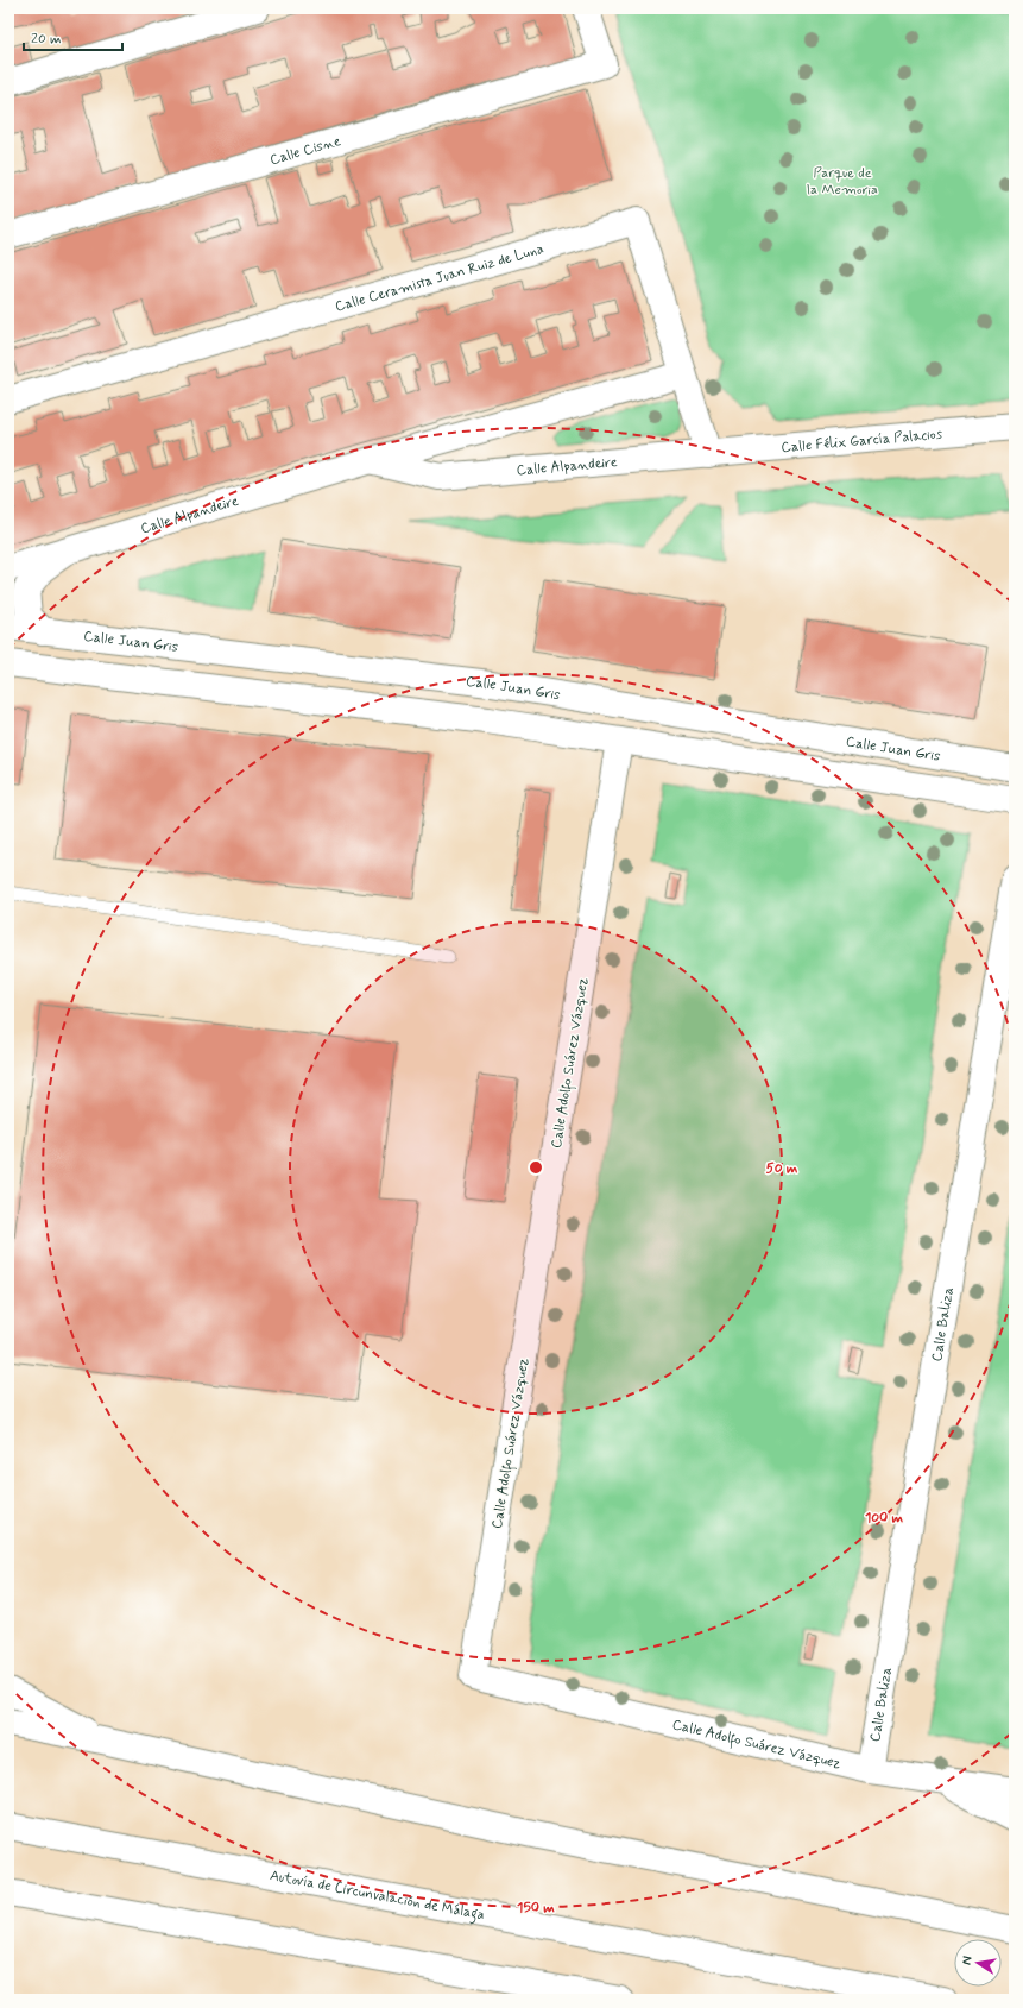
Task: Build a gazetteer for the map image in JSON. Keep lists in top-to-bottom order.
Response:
{
  "streets": {
    "main road": [
      "Calle Cisne",
      "Calle Ceramista Juan Ruiz de Luna",
      "Calle Félix García Palacios",
      "Calle Alpandeire",
      "Calle Juan Gris",
      "Calle Adolfo Suárez Vázquez",
      "Calle Baliza",
      "Autovía de Circunvalación de Málaga"
    ]
  },
  "crossings": [
    ["Calle Ceramista Juan Ruiz de Luna", "Calle Félix García Palacios"],
    ["Calle Ceramista Juan Ruiz de Luna", "Calle Alpandeire"],
    ["Calle Félix García Palacios", "Calle Alpandeire"],
    ["Calle Adolfo Suárez Vázquez", "Calle Baliza"]
  ],
  "parks": ["Parque de la Memoria"],
  "scale_bar": "20 m",
  "north": "left",
  "rings": ["50 m", "100 m", "150 m"]
}
